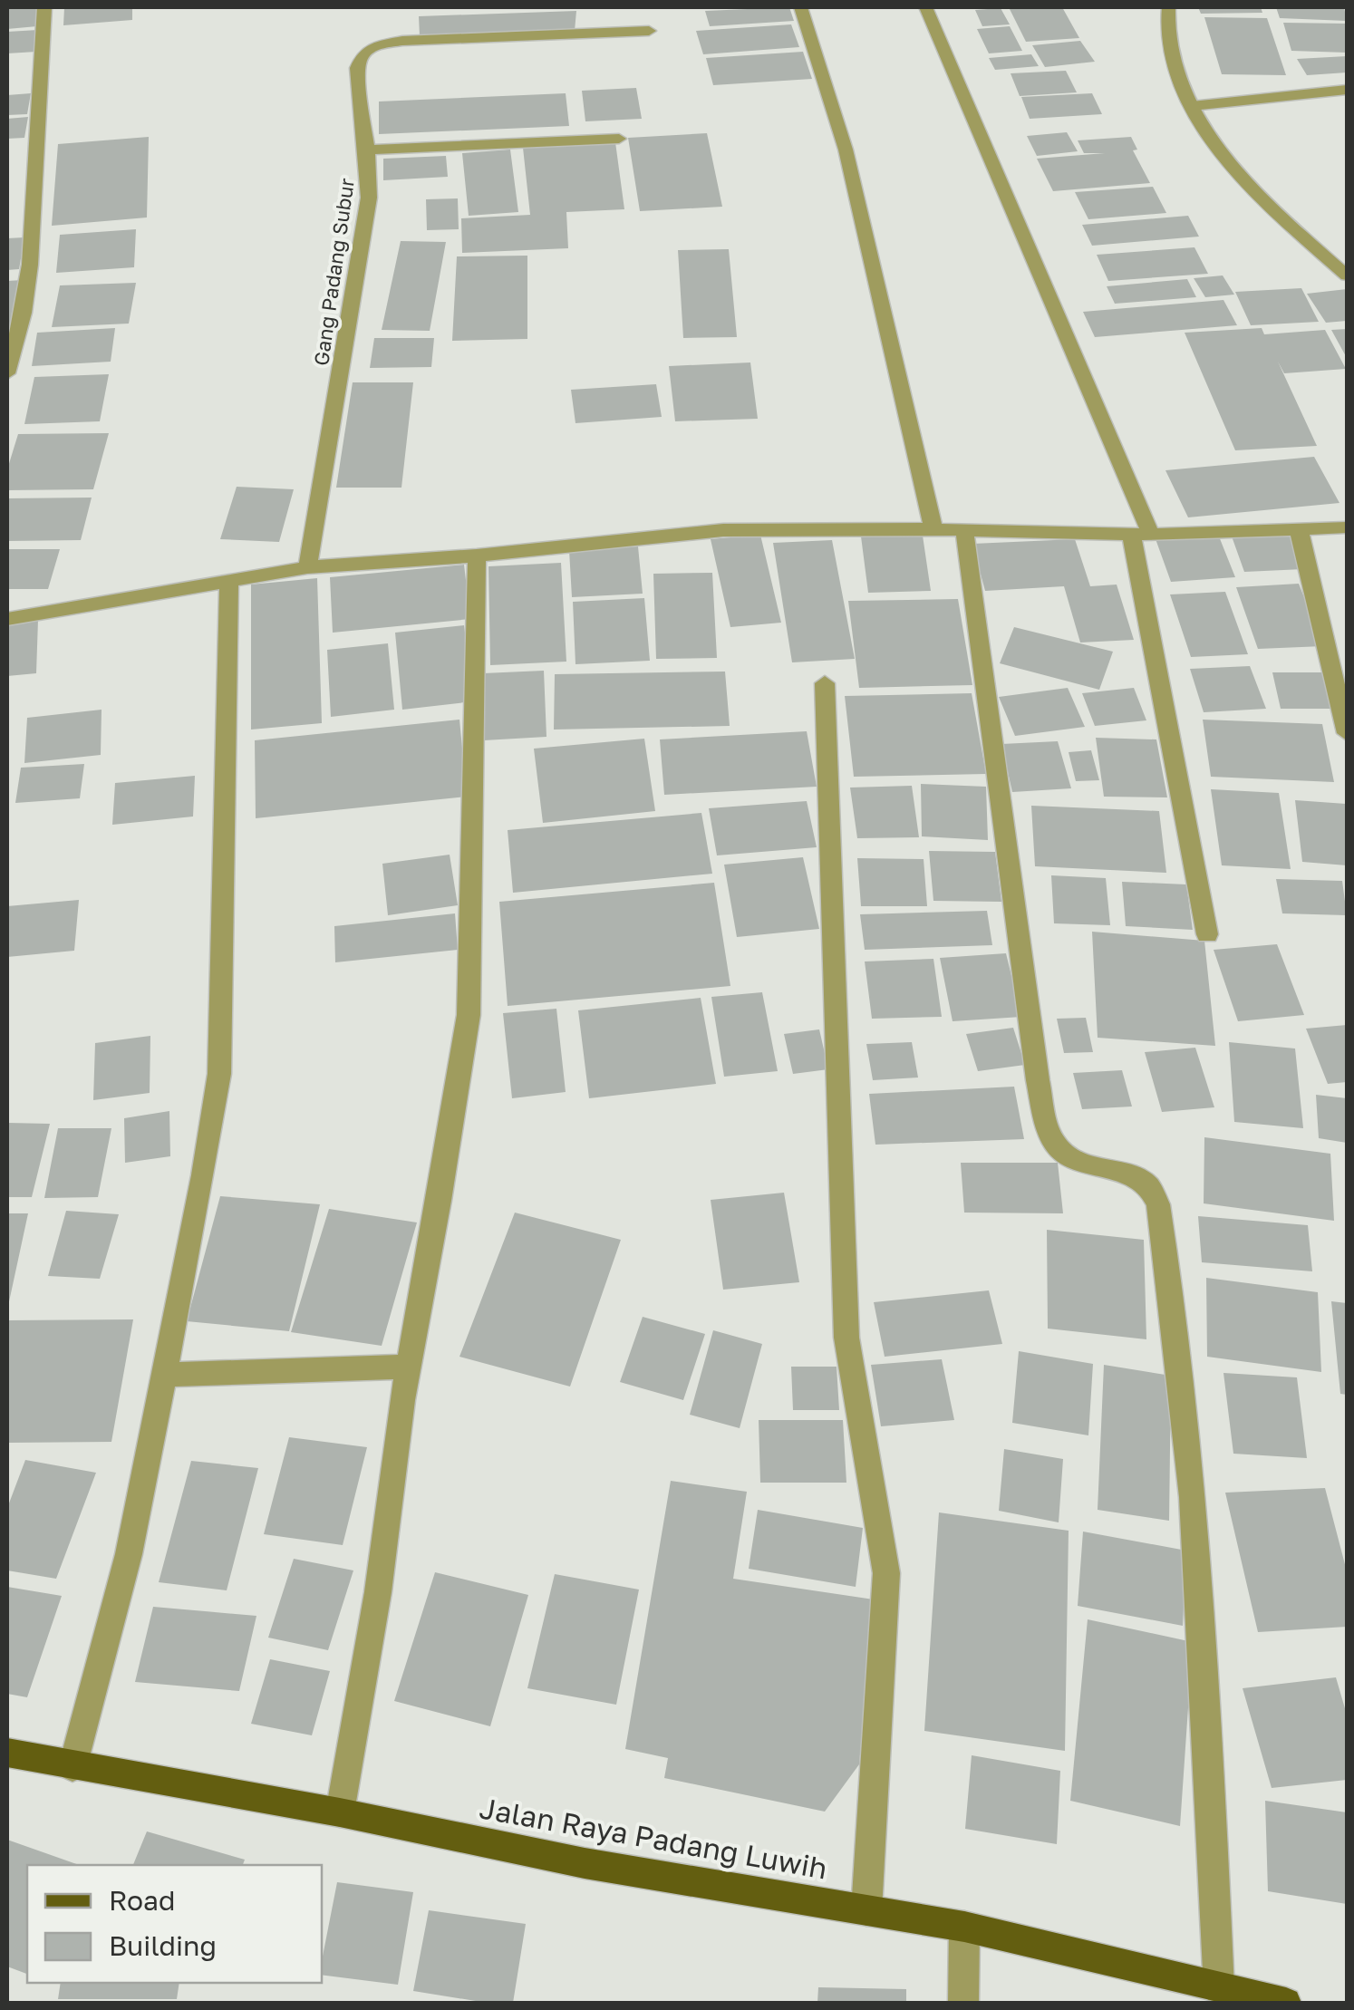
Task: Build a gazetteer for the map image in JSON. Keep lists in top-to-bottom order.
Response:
{
  "streets": {
    "main road": ["Jalan Raya Padang Luwih"],
    "street": ["Gang Padang Subur"]
  },
  "legend": ["Road", "Building"]
}
